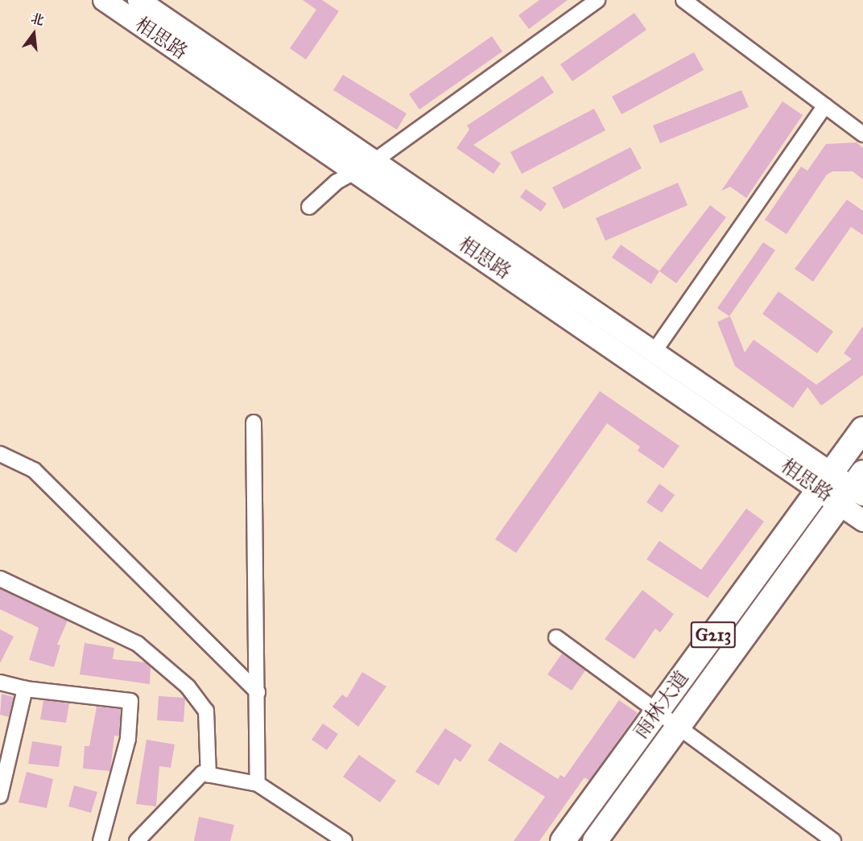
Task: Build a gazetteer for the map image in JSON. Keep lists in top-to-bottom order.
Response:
{
  "streets": {
    "highway": ["G213", "雨林大道"],
    "main road": ["相思路"]
  },
  "crossings": [
    ["相思路", "雨林大道"]
  ],
  "north": "top"
}
